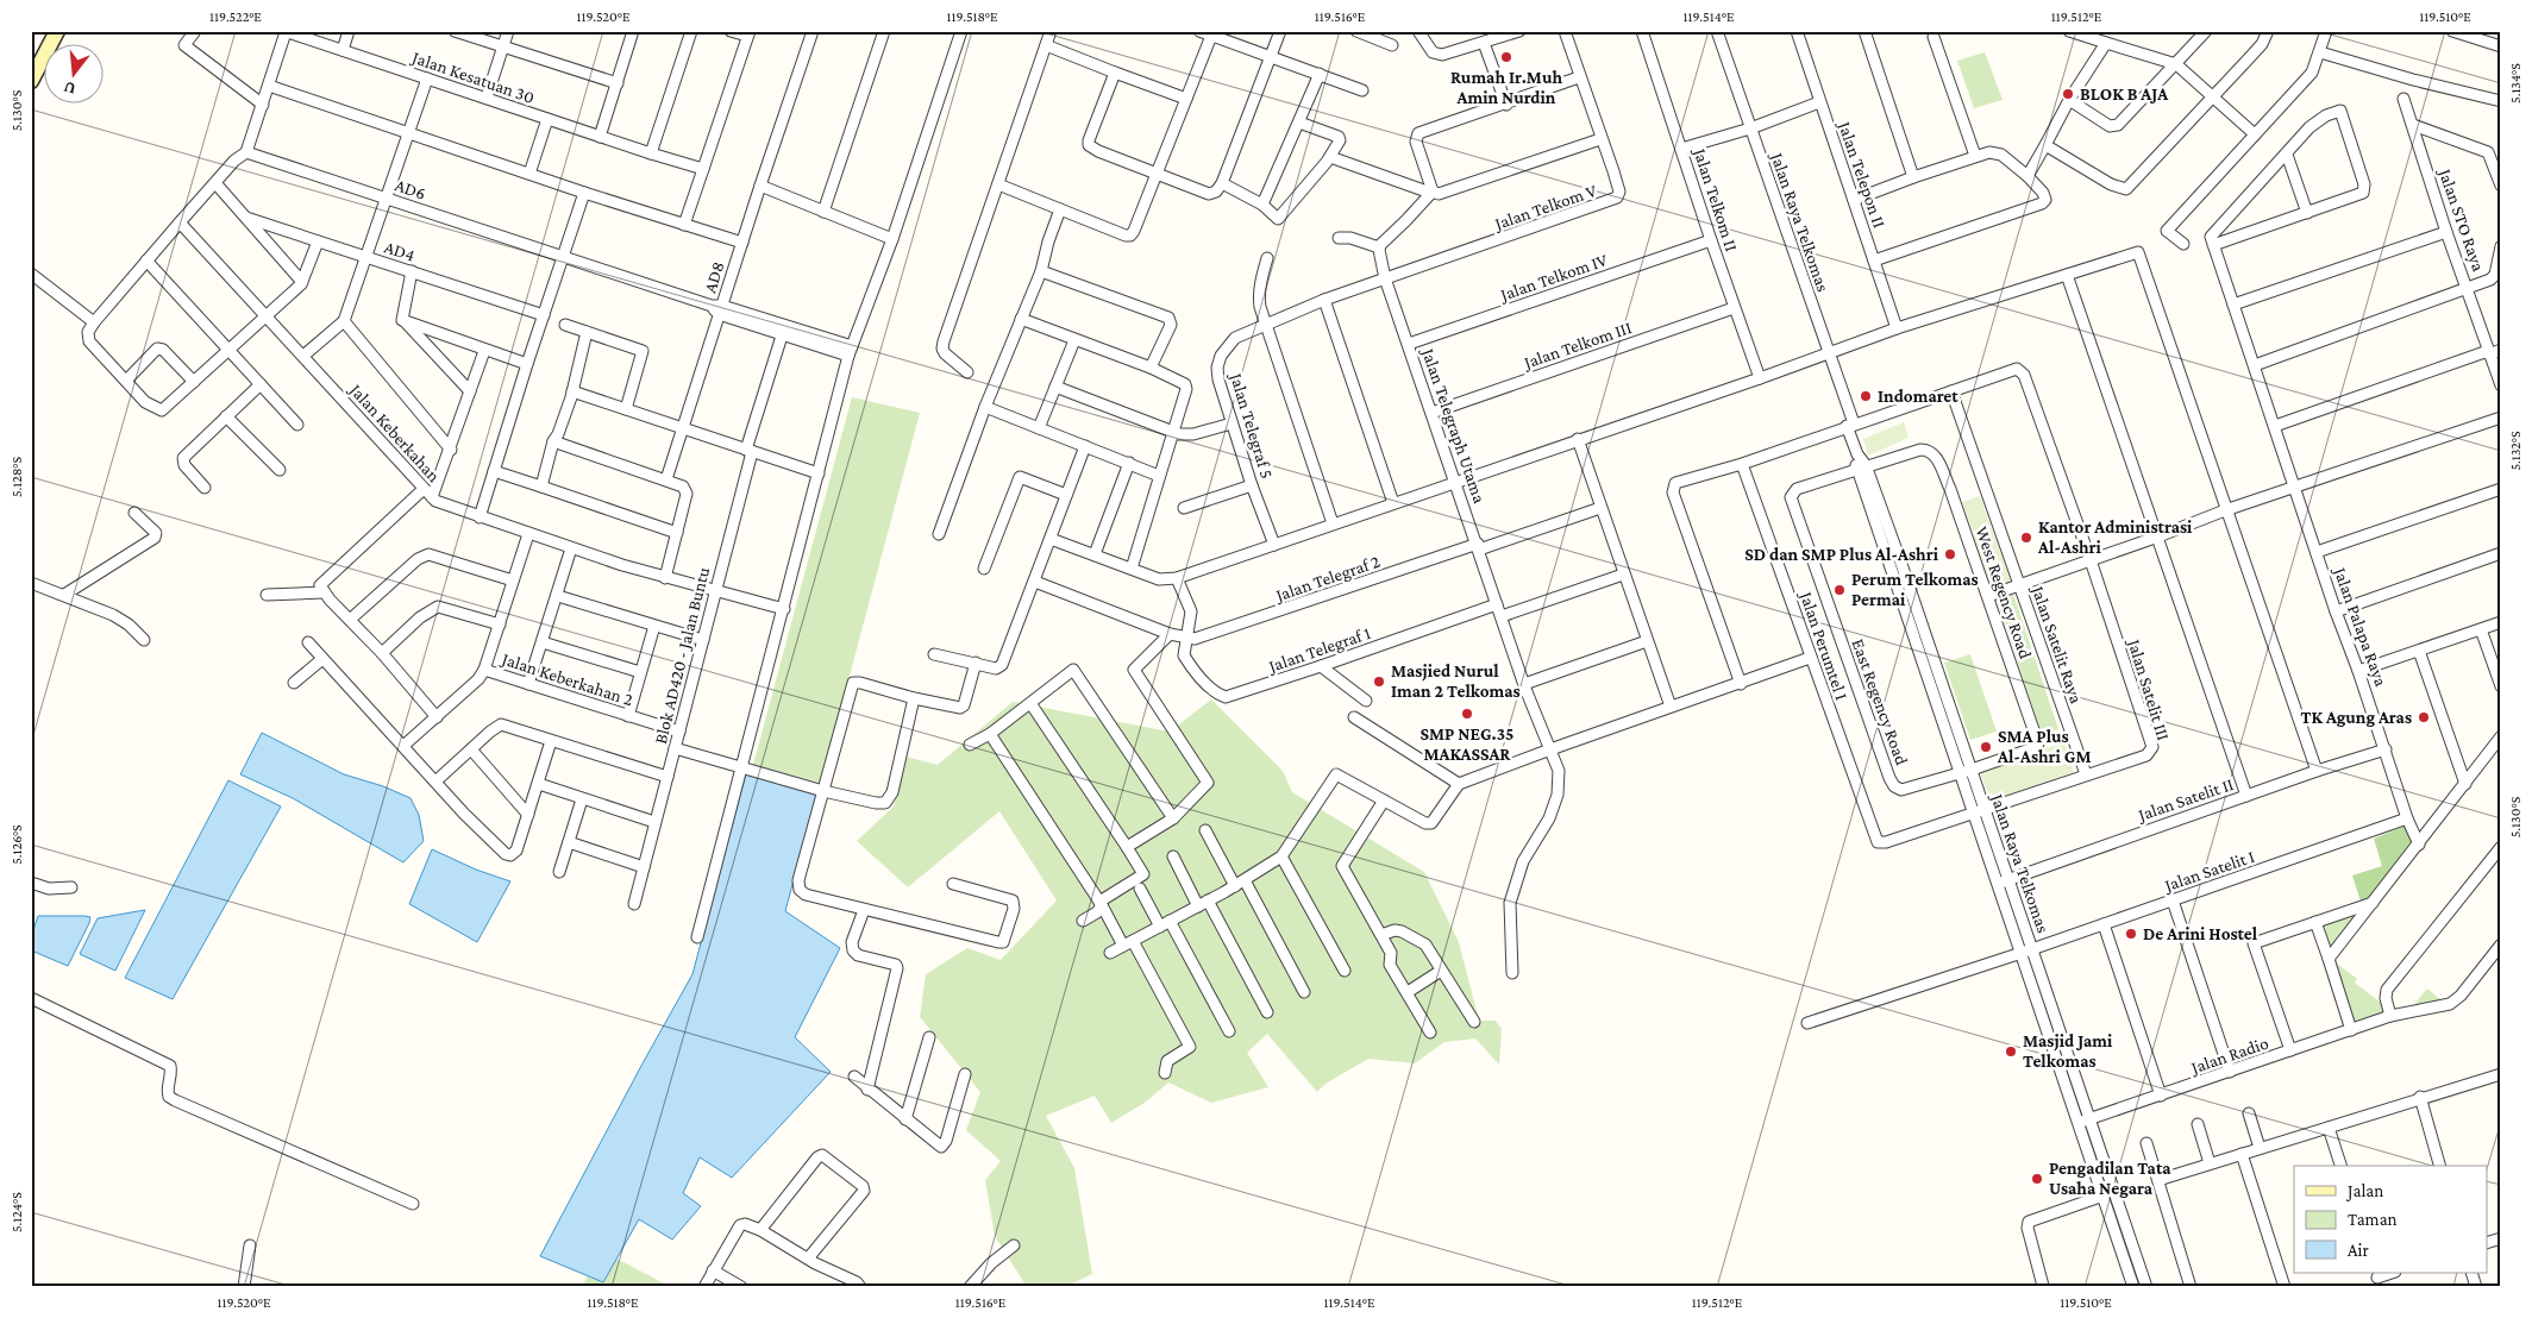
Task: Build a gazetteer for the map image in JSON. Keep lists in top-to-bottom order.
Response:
{
  "streets": {
    "street": [
      "Jalan Kesatuan 30",
      "Jalan Telepon II",
      "AD6",
      "Jalan Telkom II",
      "Jalan Telkom V",
      "Jalan STO Raya",
      "Jalan Raya Telkomas",
      "AD4",
      "AD8",
      "Jalan Telkom IV",
      "Jalan Telkom III",
      "Jalan Telegraf 5",
      "Jalan Telegraph Utama",
      "Jalan Keberkahan",
      "Jalan Telegraf 2",
      "West Regency Road",
      "Jalan Palapa Raya",
      "Jalan Satelit Raya",
      "Jalan Perumtel I",
      "Jalan Telegraf 1",
      "Blok AD420 - Jalan Buntu",
      "Jalan Keberkahan 2",
      "Jalan Satelit III",
      "East Regency Road",
      "Jalan Satelit II",
      "Jalan Satelit I",
      "Jalan Radio"
    ]
  },
  "crossings": [
    ["AD6", "AD8"],
    ["AD6", "Blok AD420 - Jalan Buntu"],
    ["Jalan Telkom II", "Jalan Telkom IV"],
    ["Jalan Telkom II", "Jalan Telkom III"],
    ["Jalan Telkom V", "Jalan Telegraf 5"],
    ["Jalan Telkom V", "Jalan Telegraph Utama"],
    ["Jalan Raya Telkomas", "West Regency Road"],
    ["Jalan Raya Telkomas", "Jalan Satelit III"],
    ["Jalan Raya Telkomas", "East Regency Road"],
    ["Jalan Raya Telkomas", "Jalan Satelit II"],
    ["Jalan Raya Telkomas", "Jalan Satelit I"],
    ["Jalan Raya Telkomas", "Jalan Radio"],
    ["Jalan Telkom IV", "Jalan Telegraph Utama"],
    ["Jalan Telkom III", "Jalan Telegraph Utama"],
    ["Jalan Telegraf 5", "Jalan Telegraph Utama"],
    ["Jalan Telegraph Utama", "Jalan Telegraf 2"],
    ["Jalan Telegraph Utama", "Jalan Telegraf 1"],
    ["Jalan Keberkahan", "Blok AD420 - Jalan Buntu"],
    ["Jalan Telegraf 2", "Jalan Telegraf 1"],
    ["West Regency Road", "East Regency Road"],
    ["Jalan Palapa Raya", "Jalan Satelit II"],
    ["Jalan Palapa Raya", "Jalan Satelit I"],
    ["Jalan Satelit Raya", "Jalan Satelit III"],
    ["Jalan Perumtel I", "Jalan Satelit III"],
    ["Blok AD420 - Jalan Buntu", "Jalan Keberkahan 2"]
  ],
  "places": [
    "Rumah Ir.Muh Amin Nurdin",
    "BLOK B AJA",
    "Indomaret",
    "Kantor Administrasi Al-Ashri",
    "SD dan SMP Plus Al-Ashri",
    "Perum Telkomas Permai",
    "Masjied Nurul Iman 2 Telkomas",
    "SMP NEG.35 MAKASSAR",
    "TK Agung Aras",
    "SMA Plus Al-Ashri GM",
    "De Arini Hostel",
    "Masjid Jami Telkomas",
    "Pengadilan Tata Usaha Negara"
  ],
  "legend": ["Jalan", "Taman", "Air"],
  "north": "bottom",
  "coordinates": [
    "119.522°E",
    "119.520°E",
    "119.518°E",
    "119.516°E",
    "119.514°E",
    "119.512°E",
    "119.510°E",
    "5.134°S",
    "5.130°S",
    "5.132°S",
    "5.128°S",
    "5.126°S",
    "5.124°S"
  ]
}
